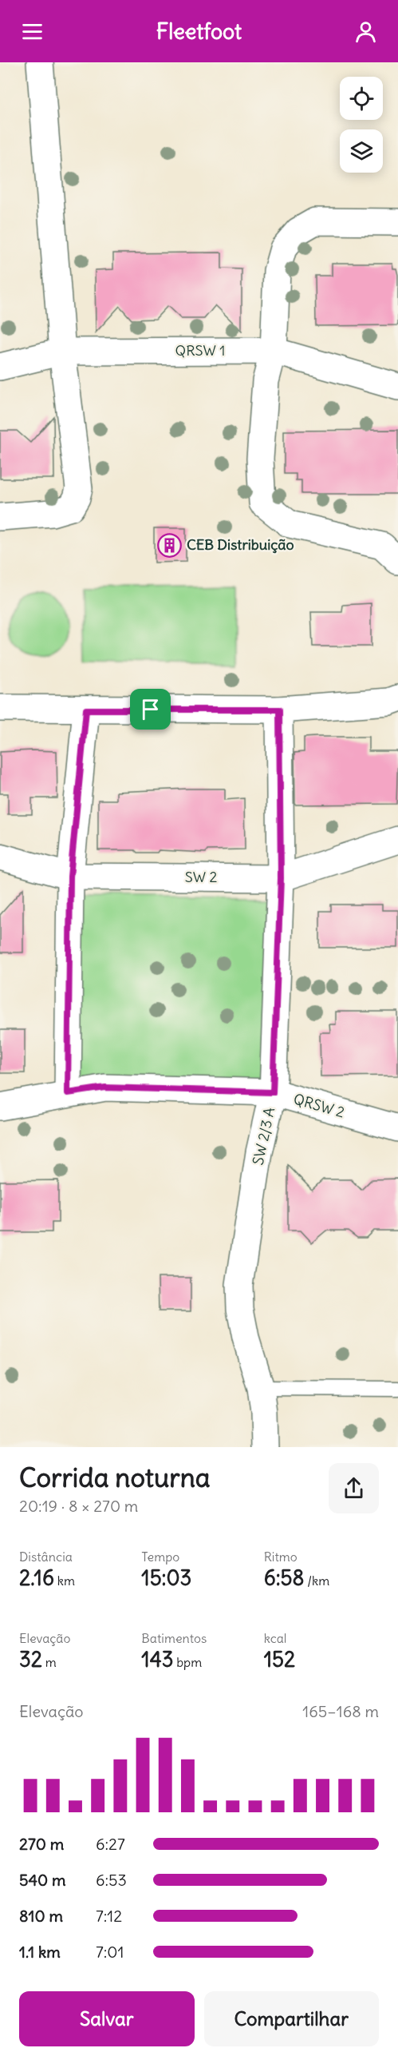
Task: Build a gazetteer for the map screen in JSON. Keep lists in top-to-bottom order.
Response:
{
  "streets": {
    "street": [
      "QRSW 1",
      "SW 2",
      "QRSW 2",
      "SW 2/3 A"
    ]
  },
  "crossings": [
    ["SW 2", "SW 2/3 A"],
    ["QRSW 2", "SW 2/3 A"]
  ],
  "places": {
    "building": ["CEB Distribuição"]
  },
  "page": {
    "header": "Fleetfoot",
    "heading": ["Corrida noturna", "20:19 · 8 × 270 m"],
    "stats": [
      ["Distância", "2.16 km"],
      ["Tempo", "15:03"],
      ["Ritmo", "6:58 /km"],
      ["Elevação", "32 m"],
      ["Batimentos", "143 bpm"],
      ["kcal", "152"]
    ],
    "chart": ["Elevação", "165–168 m"],
    "list": [
      {
        "name": "270 m",
        "note": "6:27"
      },
      {
        "name": "540 m",
        "note": "6:53"
      },
      {
        "name": "810 m",
        "note": "7:12"
      },
      {
        "name": "1.1 km",
        "note": "7:01"
      }
    ],
    "buttons": ["Salvar", "Compartilhar"]
  }
}
